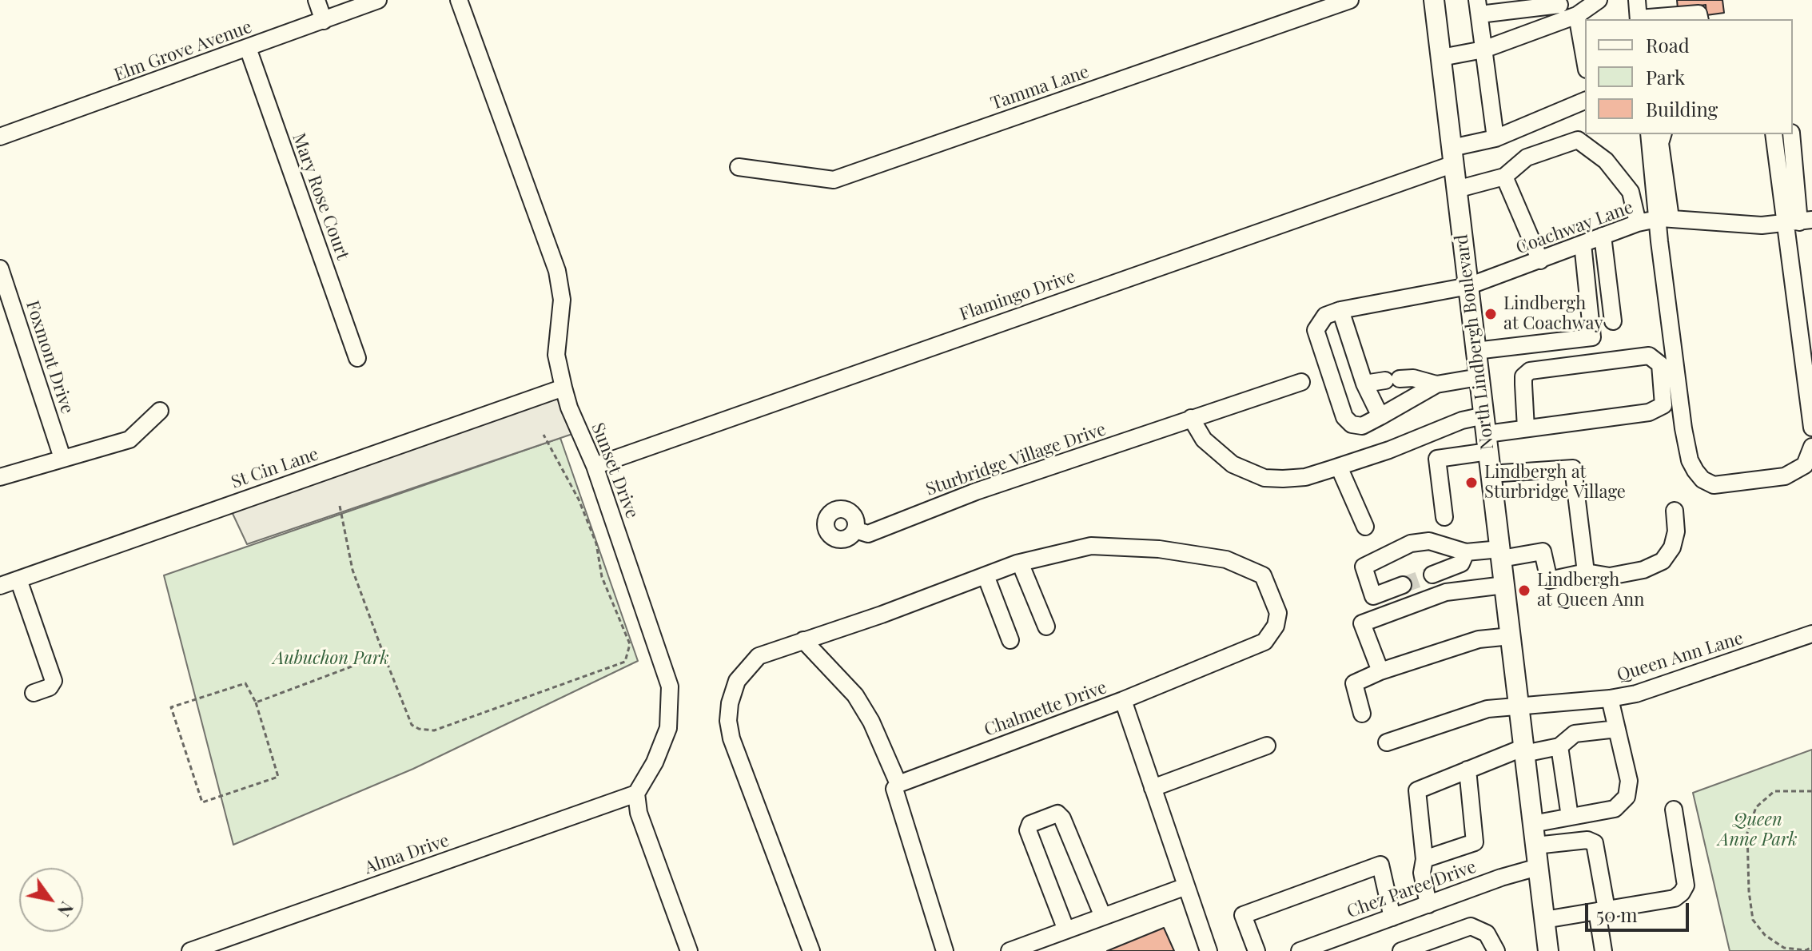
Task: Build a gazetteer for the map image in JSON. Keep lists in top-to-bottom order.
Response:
{
  "streets": {
    "main road": ["North Lindbergh Boulevard"],
    "street": [
      "Elm Grove Avenue",
      "Tamma Lane",
      "Mary Rose Court",
      "Coachway Lane",
      "Flamingo Drive",
      "Foxmont Drive",
      "Sturbridge Village Drive",
      "St Cin Lane",
      "Sunset Drive",
      "Queen Ann Lane",
      "Chalmette Drive",
      "Alma Drive",
      "Chez Paree Drive"
    ]
  },
  "crossings": [
    ["Elm Grove Avenue", "Mary Rose Court"],
    ["Coachway Lane", "North Lindbergh Boulevard"],
    ["Flamingo Drive", "North Lindbergh Boulevard"],
    ["Flamingo Drive", "Sunset Drive"],
    ["North Lindbergh Boulevard", "Queen Ann Lane"],
    ["North Lindbergh Boulevard", "Chez Paree Drive"],
    ["St Cin Lane", "Sunset Drive"],
    ["Sunset Drive", "Alma Drive"]
  ],
  "parks": ["Aubuchon Park", "Queen Anne Park"],
  "places": ["Lindbergh at Coachway", "Lindbergh at Sturbridge Village", "Lindbergh at Queen Ann"],
  "legend": ["Road", "Park", "Building"],
  "scale_bar": "50 m",
  "north": "bottom right"
}
